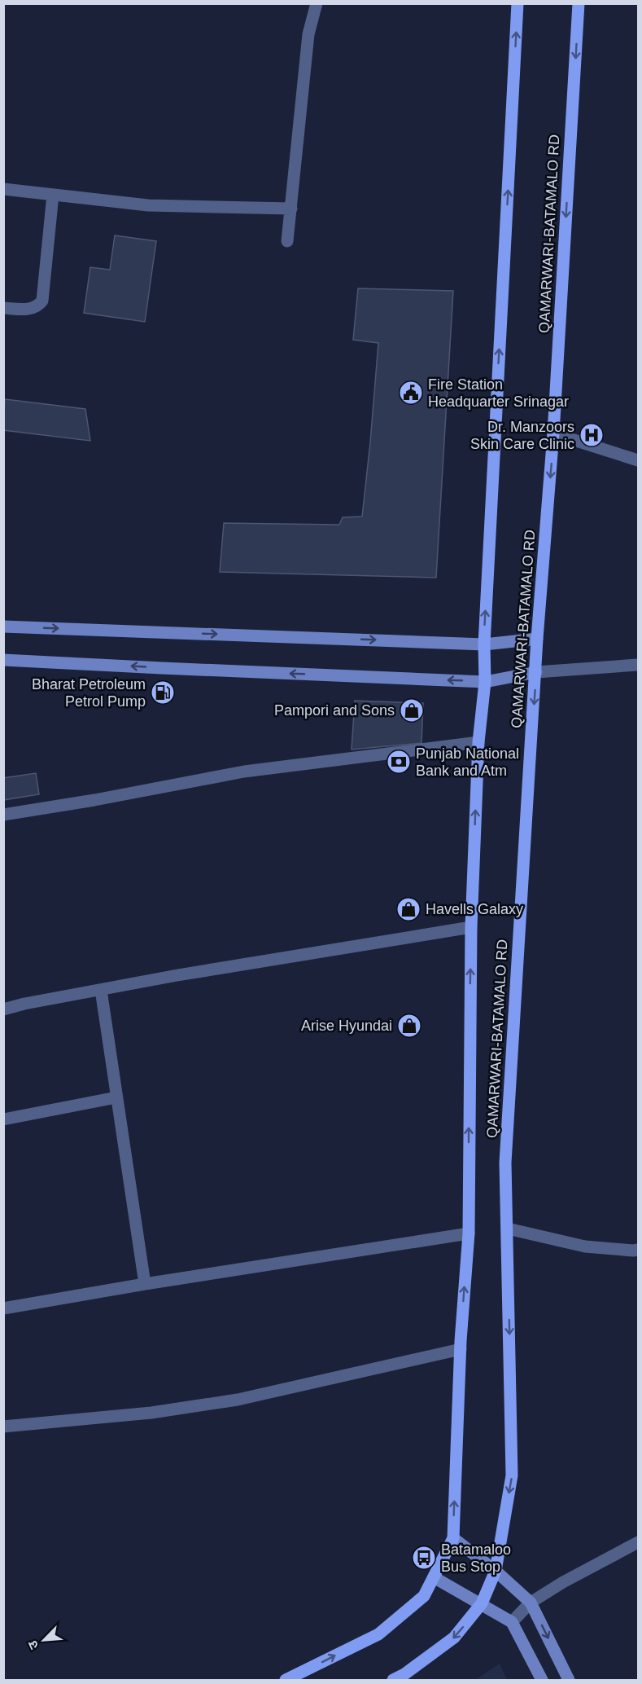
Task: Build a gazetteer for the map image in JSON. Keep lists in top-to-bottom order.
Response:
{
  "streets": {
    "main road": ["QAMARWARI-BATAMALO RD"]
  },
  "places": {
    "public building": ["Fire Station Headquarter Srinagar"],
    "hospital": ["Dr. Manzoors Skin Care Clinic"],
    "fuel station": ["Bharat Petroleum Petrol Pump"],
    "shop": ["Pampori and Sons", "Havells Galaxy", "Arise Hyundai"],
    "bank": ["Punjab National Bank and Atm"],
    "bus stop": ["Batamaloo Bus Stop"]
  },
  "north": "bottom left"
}
